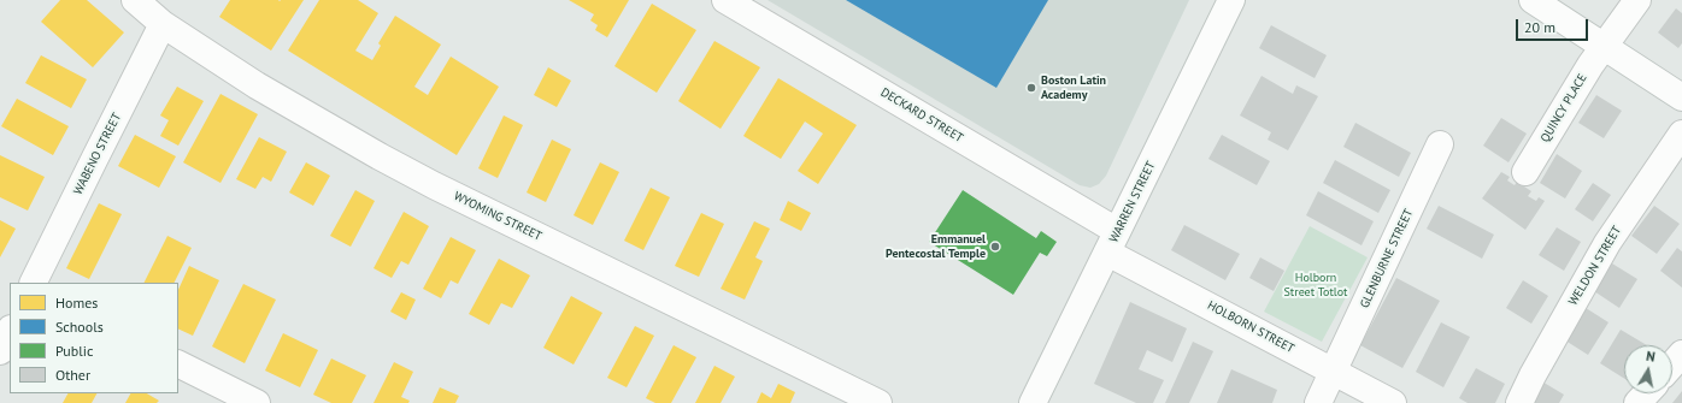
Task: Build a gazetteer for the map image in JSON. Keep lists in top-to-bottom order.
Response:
{
  "streets": {
    "street": [
      "QUINCY PLACE",
      "DECKARD STREET",
      "WABENO STREET",
      "WARREN STREET",
      "WYOMING STREET",
      "GLENBURNE STREET",
      "WELDON STREET",
      "HOLBORN STREET"
    ]
  },
  "crossings": [
    ["DECKARD STREET", "WARREN STREET"],
    ["DECKARD STREET", "HOLBORN STREET"],
    ["WABENO STREET", "WYOMING STREET"],
    ["WARREN STREET", "HOLBORN STREET"],
    ["GLENBURNE STREET", "HOLBORN STREET"]
  ],
  "parks": ["Holborn Street Totlot"],
  "places": ["Boston Latin Academy", "Emmanuel Pentecostal Temple"],
  "legend": [
    "Homes",
    "Schools",
    "Public",
    "Other"
  ],
  "scale_bar": "20 m",
  "north": "top"
}
